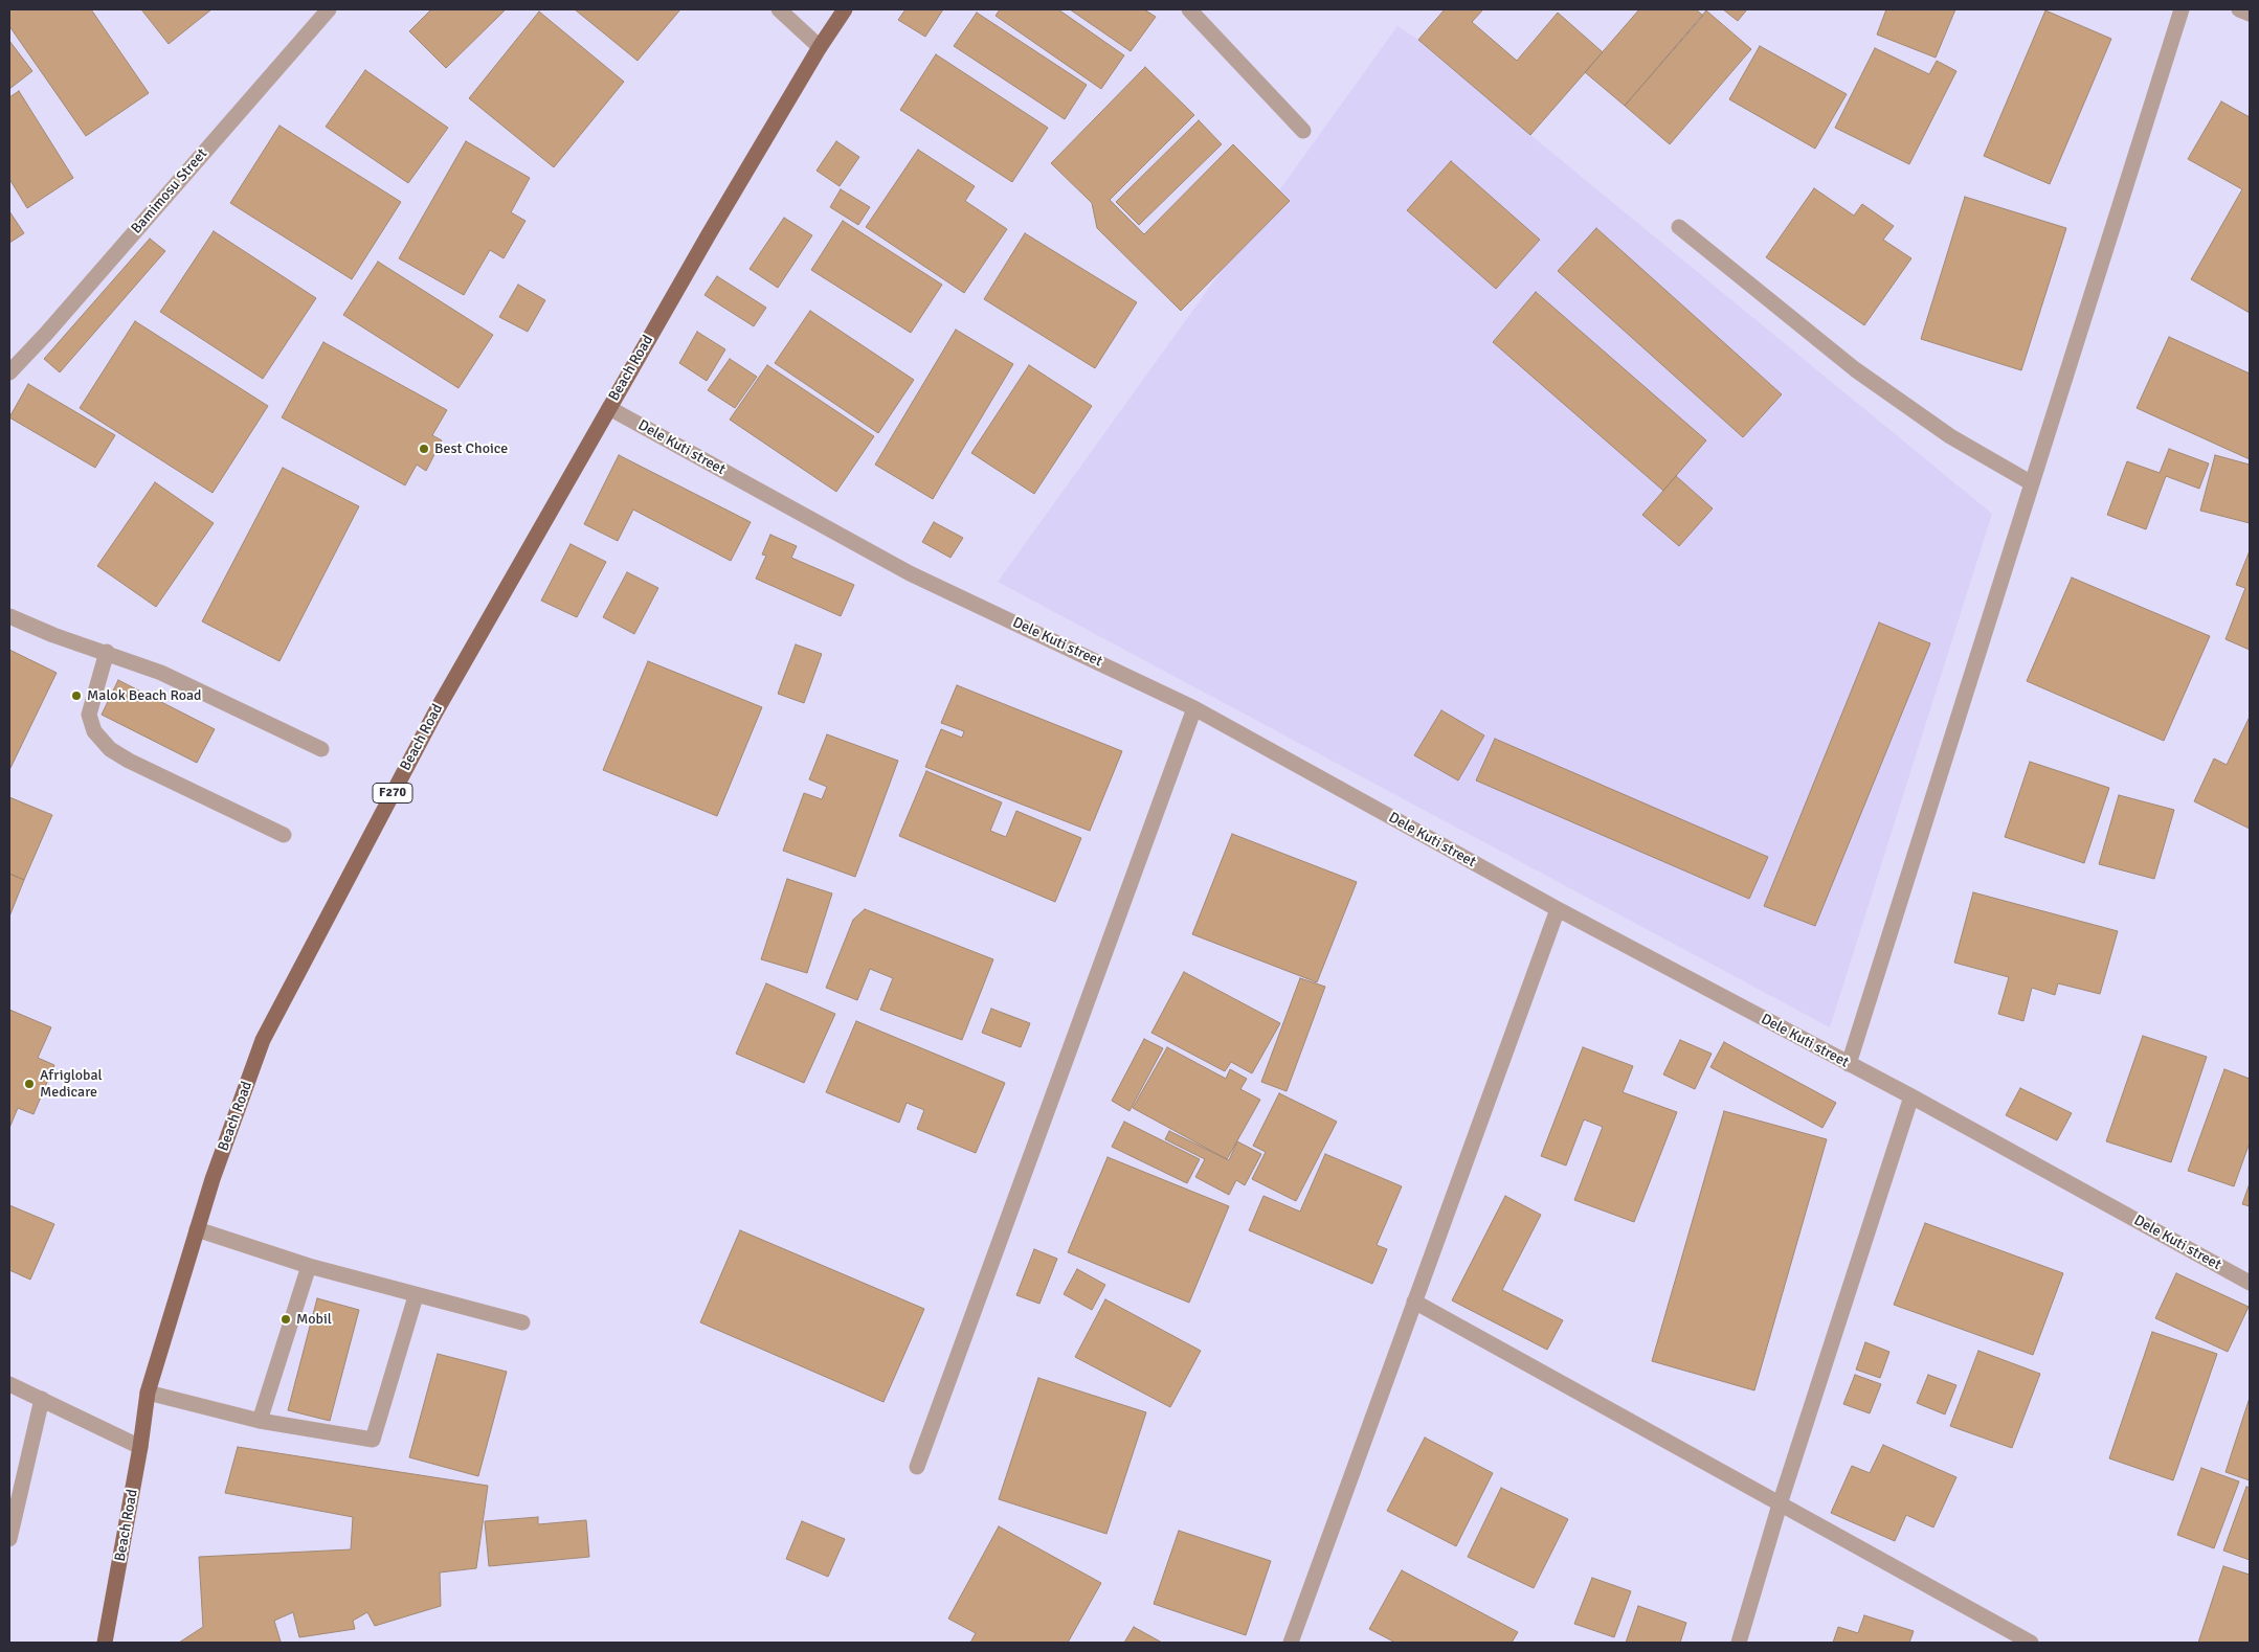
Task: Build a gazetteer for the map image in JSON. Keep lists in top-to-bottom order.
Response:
{
  "streets": {
    "main road": ["Beach Road", "F270"],
    "street": ["Bamimosu Street", "Dele Kuti street"]
  },
  "crossings": [
    ["Beach Road", "Dele Kuti street"]
  ],
  "places": [
    "Best Choice",
    "Malok Beach Road",
    "Afriglobal Medicare",
    "Mobil"
  ]
}
